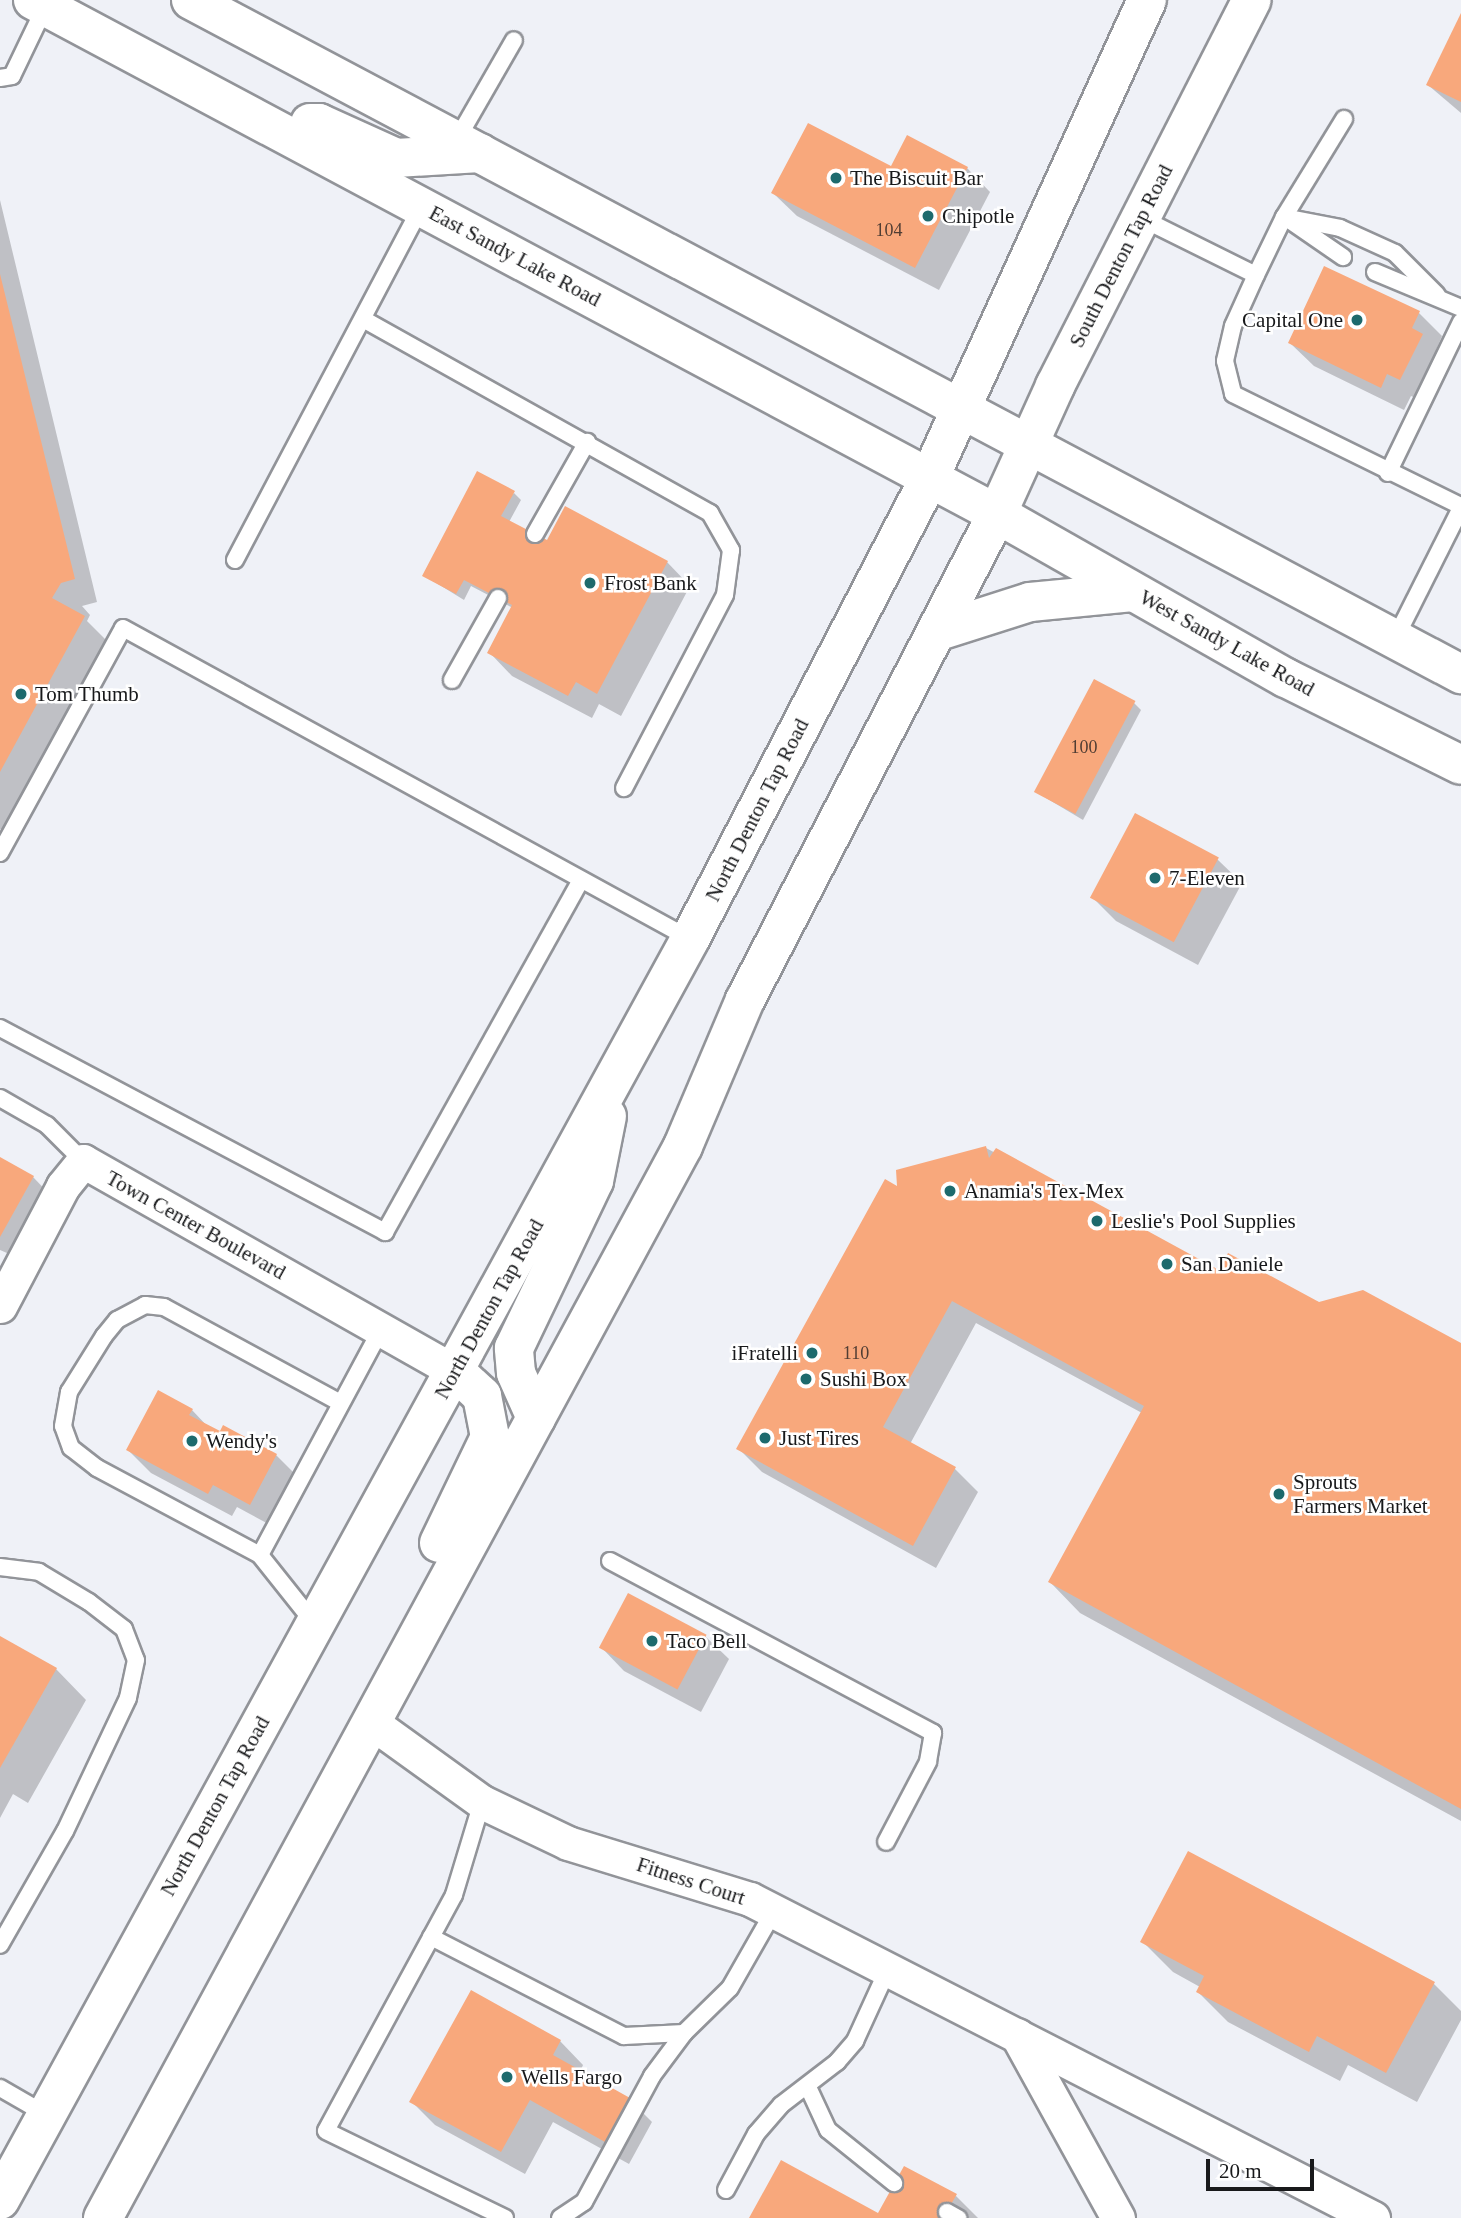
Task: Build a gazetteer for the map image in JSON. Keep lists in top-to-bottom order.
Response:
{
  "streets": {
    "main road": [
      "East Sandy Lake Road",
      "South Denton Tap Road",
      "West Sandy Lake Road",
      "North Denton Tap Road"
    ],
    "street": ["Town Center Boulevard", "Fitness Court"]
  },
  "crossings": [
    ["East Sandy Lake Road", "South Denton Tap Road"],
    ["East Sandy Lake Road", "West Sandy Lake Road"],
    ["East Sandy Lake Road", "North Denton Tap Road"],
    ["South Denton Tap Road", "West Sandy Lake Road"],
    ["North Denton Tap Road", "Town Center Boulevard"]
  ],
  "places": [
    "The Biscuit Bar",
    "Chipotle",
    "Capital One",
    "Frost Bank",
    "Tom Thumb",
    "7-Eleven",
    "Anamia's Tex-Mex",
    "Leslie's Pool Supplies",
    "San Daniele",
    "iFratelli",
    "Sushi Box",
    "Just Tires",
    "Wendy's",
    "Sprouts Farmers Market",
    "Taco Bell",
    "Wells Fargo"
  ],
  "house_numbers": ["104", "100", "110"],
  "scale_bar": "20 m"
}
